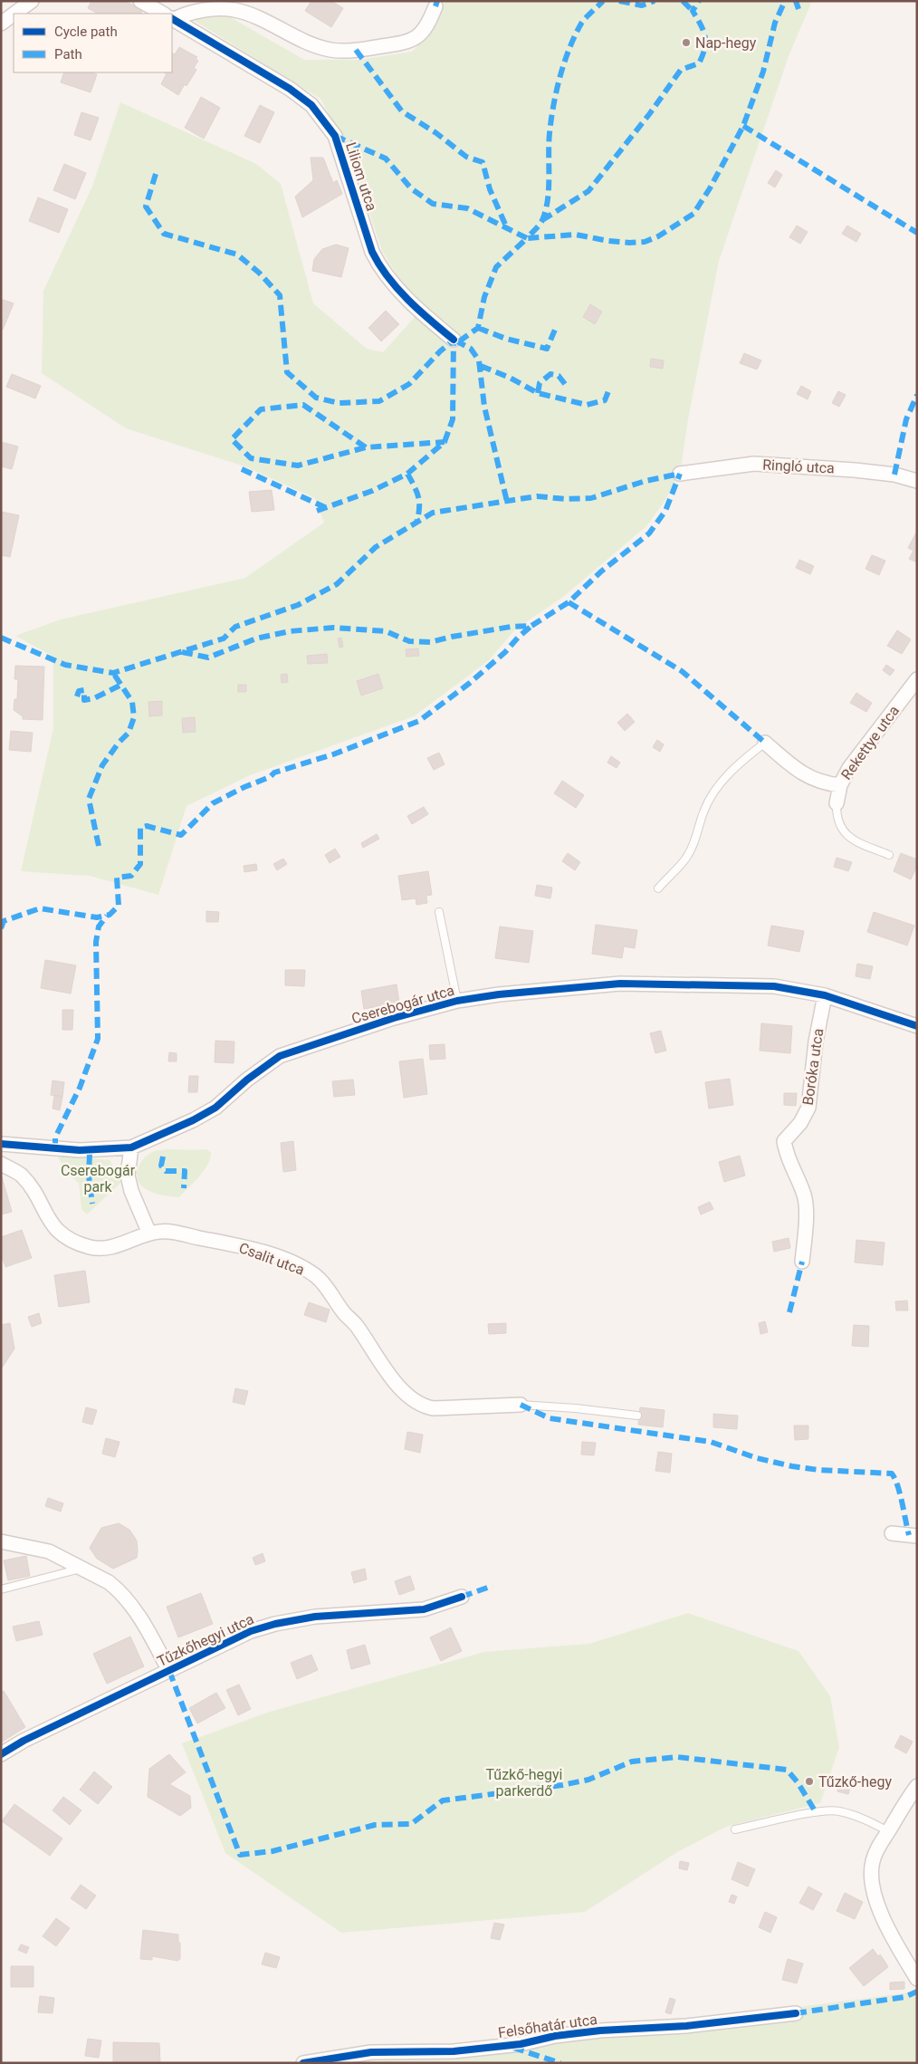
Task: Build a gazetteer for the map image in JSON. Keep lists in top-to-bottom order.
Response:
{
  "streets": {
    "street": [
      "Liliom utca",
      "Ringló utca",
      "Rekettye utca",
      "Cserebogár utca",
      "Boróka utca",
      "Csalit utca",
      "Tűzkőhegyi utca",
      "Felsőhatár utca"
    ]
  },
  "crossings": [
    ["Cserebogár utca", "Boróka utca"]
  ],
  "parks": ["Cserebogár park", "Tűzkő-hegyi parkerdő"],
  "places": ["Nap-hegy", "Tűzkő-hegy"],
  "legend": ["Cycle path", "Path"]
}
